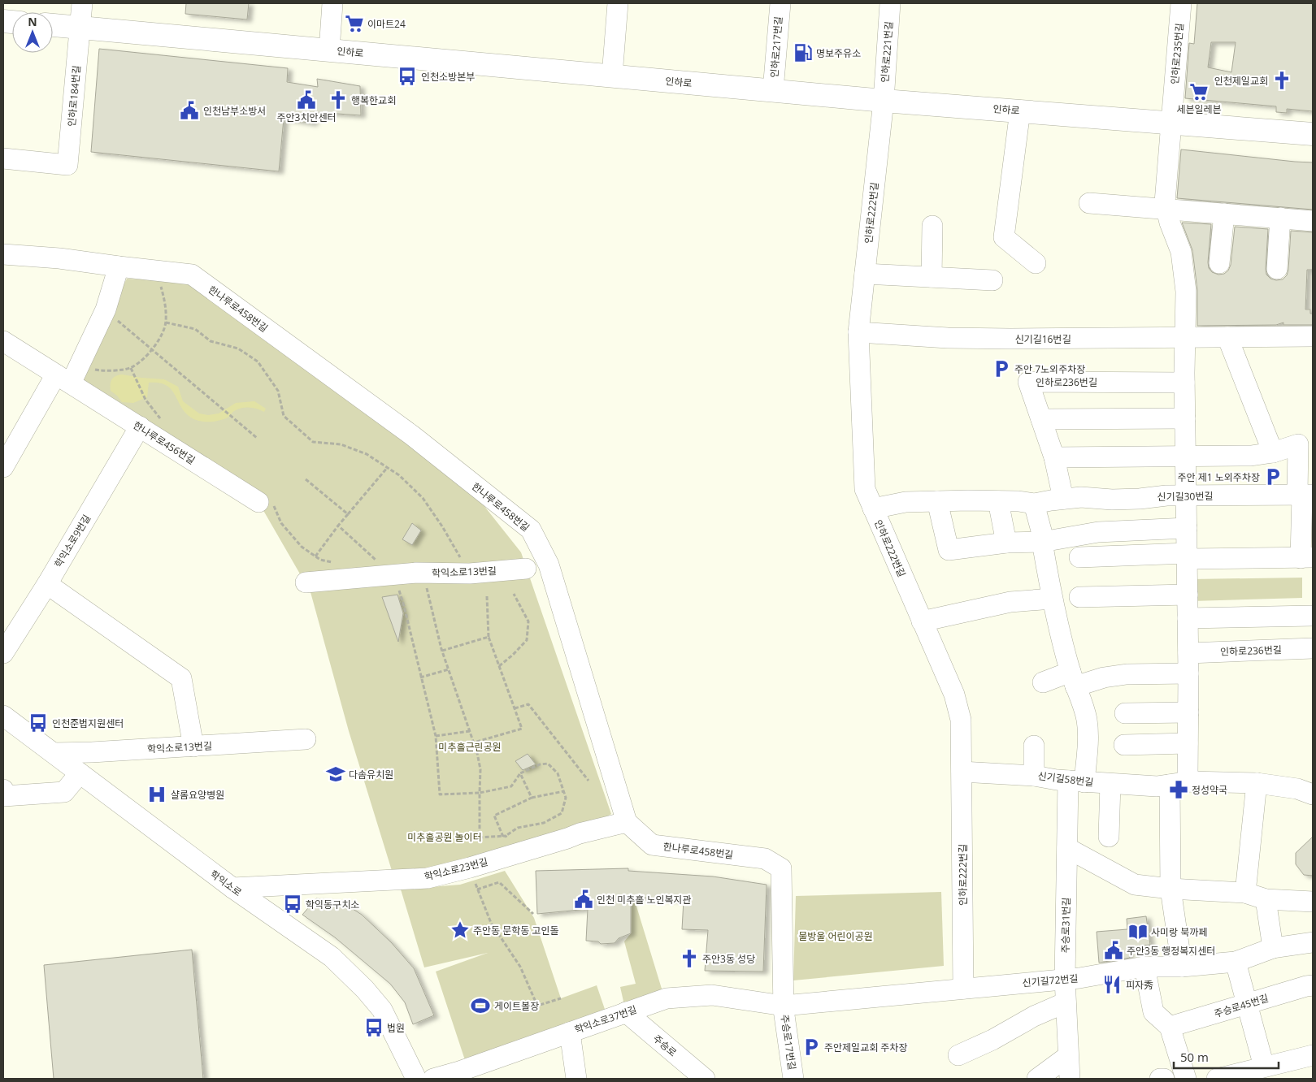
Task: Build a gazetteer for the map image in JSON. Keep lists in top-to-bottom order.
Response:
{
  "streets": {
    "main road": ["인하로"],
    "street": [
      "인하로217번길",
      "인하로221번길",
      "인하로235번길",
      "인하로184번길",
      "인하로222번길",
      "한나루로458번길",
      "신기길16번길",
      "인하로236번길",
      "한나루로456번길",
      "신기길30번길",
      "학익소로9번길",
      "학익소로13번길",
      "신기길58번길",
      "학익소로23번길",
      "학익소로",
      "주승로31번길",
      "신기길72번길",
      "주승로45번길",
      "학익소로37번길",
      "주승로17번길",
      "주승로"
    ]
  },
  "crossings": [
    ["인하로217번길", "인하로"],
    ["인하로", "인하로221번길"],
    ["인하로", "인하로235번길"],
    ["인하로", "인하로184번길"],
    ["인하로", "인하로222번길"],
    ["인하로221번길", "인하로222번길"],
    ["인하로222번길", "신기길16번길"],
    ["인하로222번길", "신기길30번길"],
    ["인하로222번길", "신기길58번길"],
    ["인하로222번길", "신기길72번길"],
    ["한나루로458번길", "학익소로23번길"],
    ["한나루로458번길", "신기길72번길"],
    ["한나루로458번길", "학익소로37번길"],
    ["한나루로458번길", "주승로17번길"],
    ["인하로236번길", "신기길30번길"],
    ["한나루로456번길", "학익소로9번길"],
    ["학익소로13번길", "학익소로"],
    ["신기길58번길", "주승로31번길"],
    ["학익소로23번길", "학익소로"],
    ["주승로31번길", "신기길72번길"],
    ["신기길72번길", "학익소로37번길"],
    ["신기길72번길", "주승로17번길"],
    ["학익소로37번길", "주승로17번길"],
    ["학익소로37번길", "주승로"]
  ],
  "parks": ["미추홀근린공원", "미추홀공원 놀이터", "물방울 어린이공원"],
  "places": {
    "supermarket": ["이마트24", "세븐일레븐"],
    "fuel station": ["명보주유소"],
    "bus stop": [
      "인천소방본부",
      "인천준법지원센터",
      "학익동구치소",
      "법원"
    ],
    "church": ["인천제일교회", "행복한교회", "주안3동 성당"],
    "public building": [
      "주안3치안센터",
      "인천남부소방서",
      "인천 미추홀 노인복지관",
      "주안3동 행정복지센터"
    ],
    "parking": ["주안 7노외주차장", "주안 제1 노외주차장", "주안제일교회 주차장"],
    "school or university": ["다솜유치원"],
    "pharmacy": ["정성약국"],
    "hospital": ["샬롬요양병원"],
    "place": ["주안동 문학동 고인돌"],
    "library": ["사미랑 북까페"],
    "restaurant": ["피자秀"],
    "sports": ["게이트볼장"]
  },
  "scale_bar": "50 m",
  "north": "top"
}
